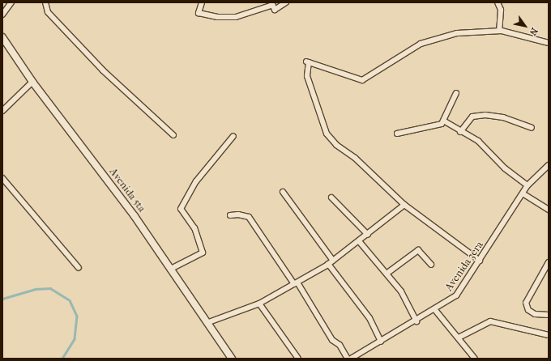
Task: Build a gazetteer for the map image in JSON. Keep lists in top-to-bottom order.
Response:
{
  "streets": {
    "street": ["Avenida 5ta", "Avenida 3era"]
  },
  "north": "bottom right"
}
